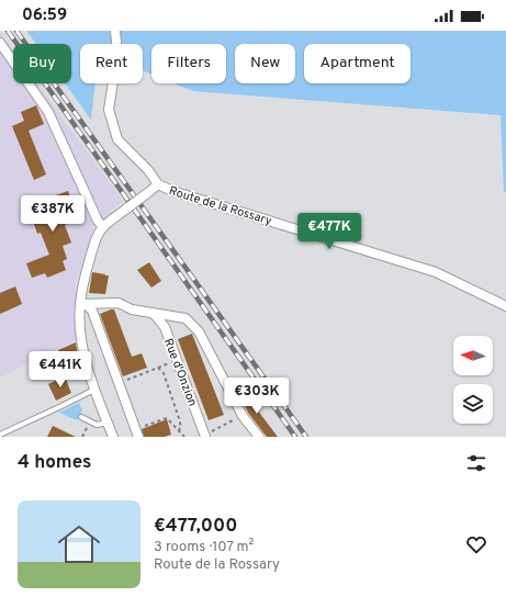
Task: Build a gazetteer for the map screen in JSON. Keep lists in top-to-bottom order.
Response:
{
  "streets": {
    "street": ["Route de la Rossary", "Rue d'Onzion"]
  },
  "north": "left",
  "page": {
    "status": "06:59",
    "chip": [
      "Buy",
      "Rent",
      "Filters",
      "New",
      "Apartment"
    ],
    "price": [
      "€387K",
      "€477K",
      "€441K",
      "€303K"
    ],
    "heading": "4 homes",
    "list": [
      {
        "name": "€477,000",
        "note": "3 rooms · 107 m² · Route de la Rossary"
      }
    ]
  }
}
